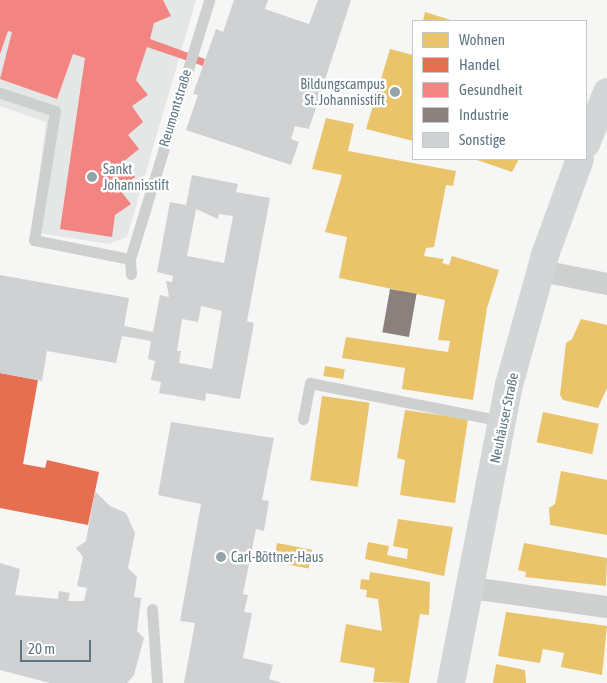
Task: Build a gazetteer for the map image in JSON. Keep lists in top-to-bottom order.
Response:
{
  "streets": {
    "main road": ["Neuhäuser Straße"],
    "lane": ["Reumontstraße"]
  },
  "places": ["Bildungscampus St. Johannisstift", "Sankt Johannisstift", "Carl-Böttner-Haus"],
  "legend": [
    "Wohnen",
    "Handel",
    "Gesundheit",
    "Industrie",
    "Sonstige"
  ],
  "scale_bar": "20 m"
}
